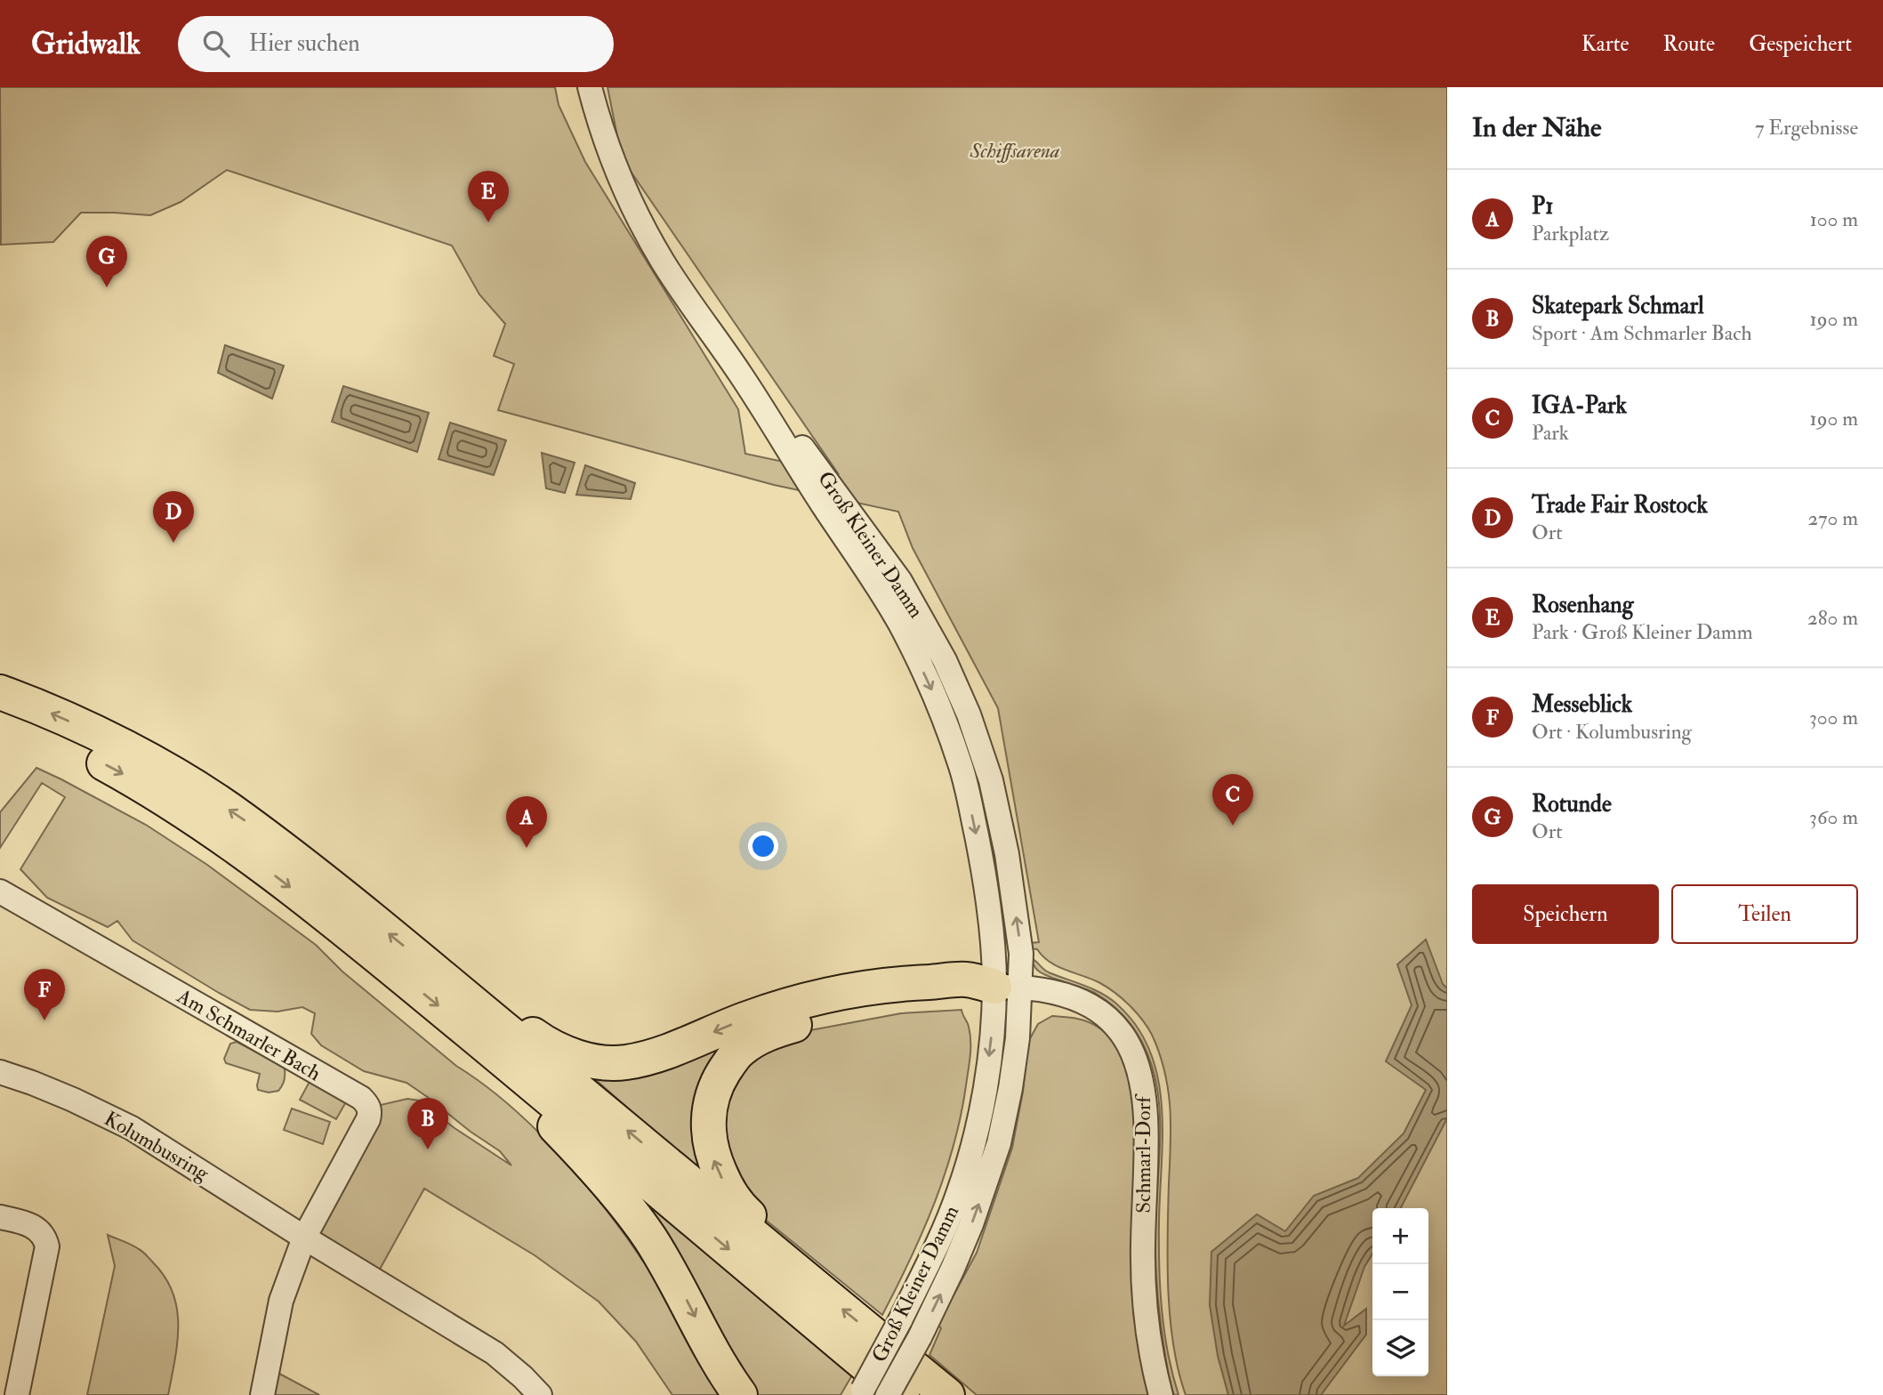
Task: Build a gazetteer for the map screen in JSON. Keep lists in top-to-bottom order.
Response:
{
  "streets": {
    "street": [
      "Groß Kleiner Damm",
      "Am Schmarler Bach",
      "Kolumbusring",
      "Schmarl-Dorf"
    ]
  },
  "crossings": [
    ["Groß Kleiner Damm", "Schmarl-Dorf"],
    ["Am Schmarler Bach", "Kolumbusring"]
  ],
  "parks": ["Schiffsarena"],
  "page": {
    "header": "Gridwalk",
    "search": "Hier suchen",
    "nav": ["Karte", "Route", "Gespeichert"],
    "heading": ["In der Nähe", "7 Ergebnisse"],
    "list": [
      {
        "mark": "A",
        "name": "P1",
        "note": "Parkplatz",
        "value": "100 m"
      },
      {
        "mark": "B",
        "name": "Skatepark Schmarl",
        "note": "Sport · Am Schmarler Bach",
        "value": "190 m"
      },
      {
        "mark": "C",
        "name": "IGA-Park",
        "note": "Park",
        "value": "190 m"
      },
      {
        "mark": "D",
        "name": "Trade Fair Rostock",
        "note": "Ort",
        "value": "270 m"
      },
      {
        "mark": "E",
        "name": "Rosenhang",
        "note": "Park · Groß Kleiner Damm",
        "value": "280 m"
      },
      {
        "mark": "F",
        "name": "Messeblick",
        "note": "Ort · Kolumbusring",
        "value": "300 m"
      },
      {
        "mark": "G",
        "name": "Rotunde",
        "note": "Ort",
        "value": "360 m"
      }
    ],
    "pins": [
      "E",
      "G",
      "D",
      "C",
      "A",
      "F",
      "B"
    ],
    "buttons": ["Speichern", "Teilen"],
    "map_buttons": ["+", "−"]
  }
}
